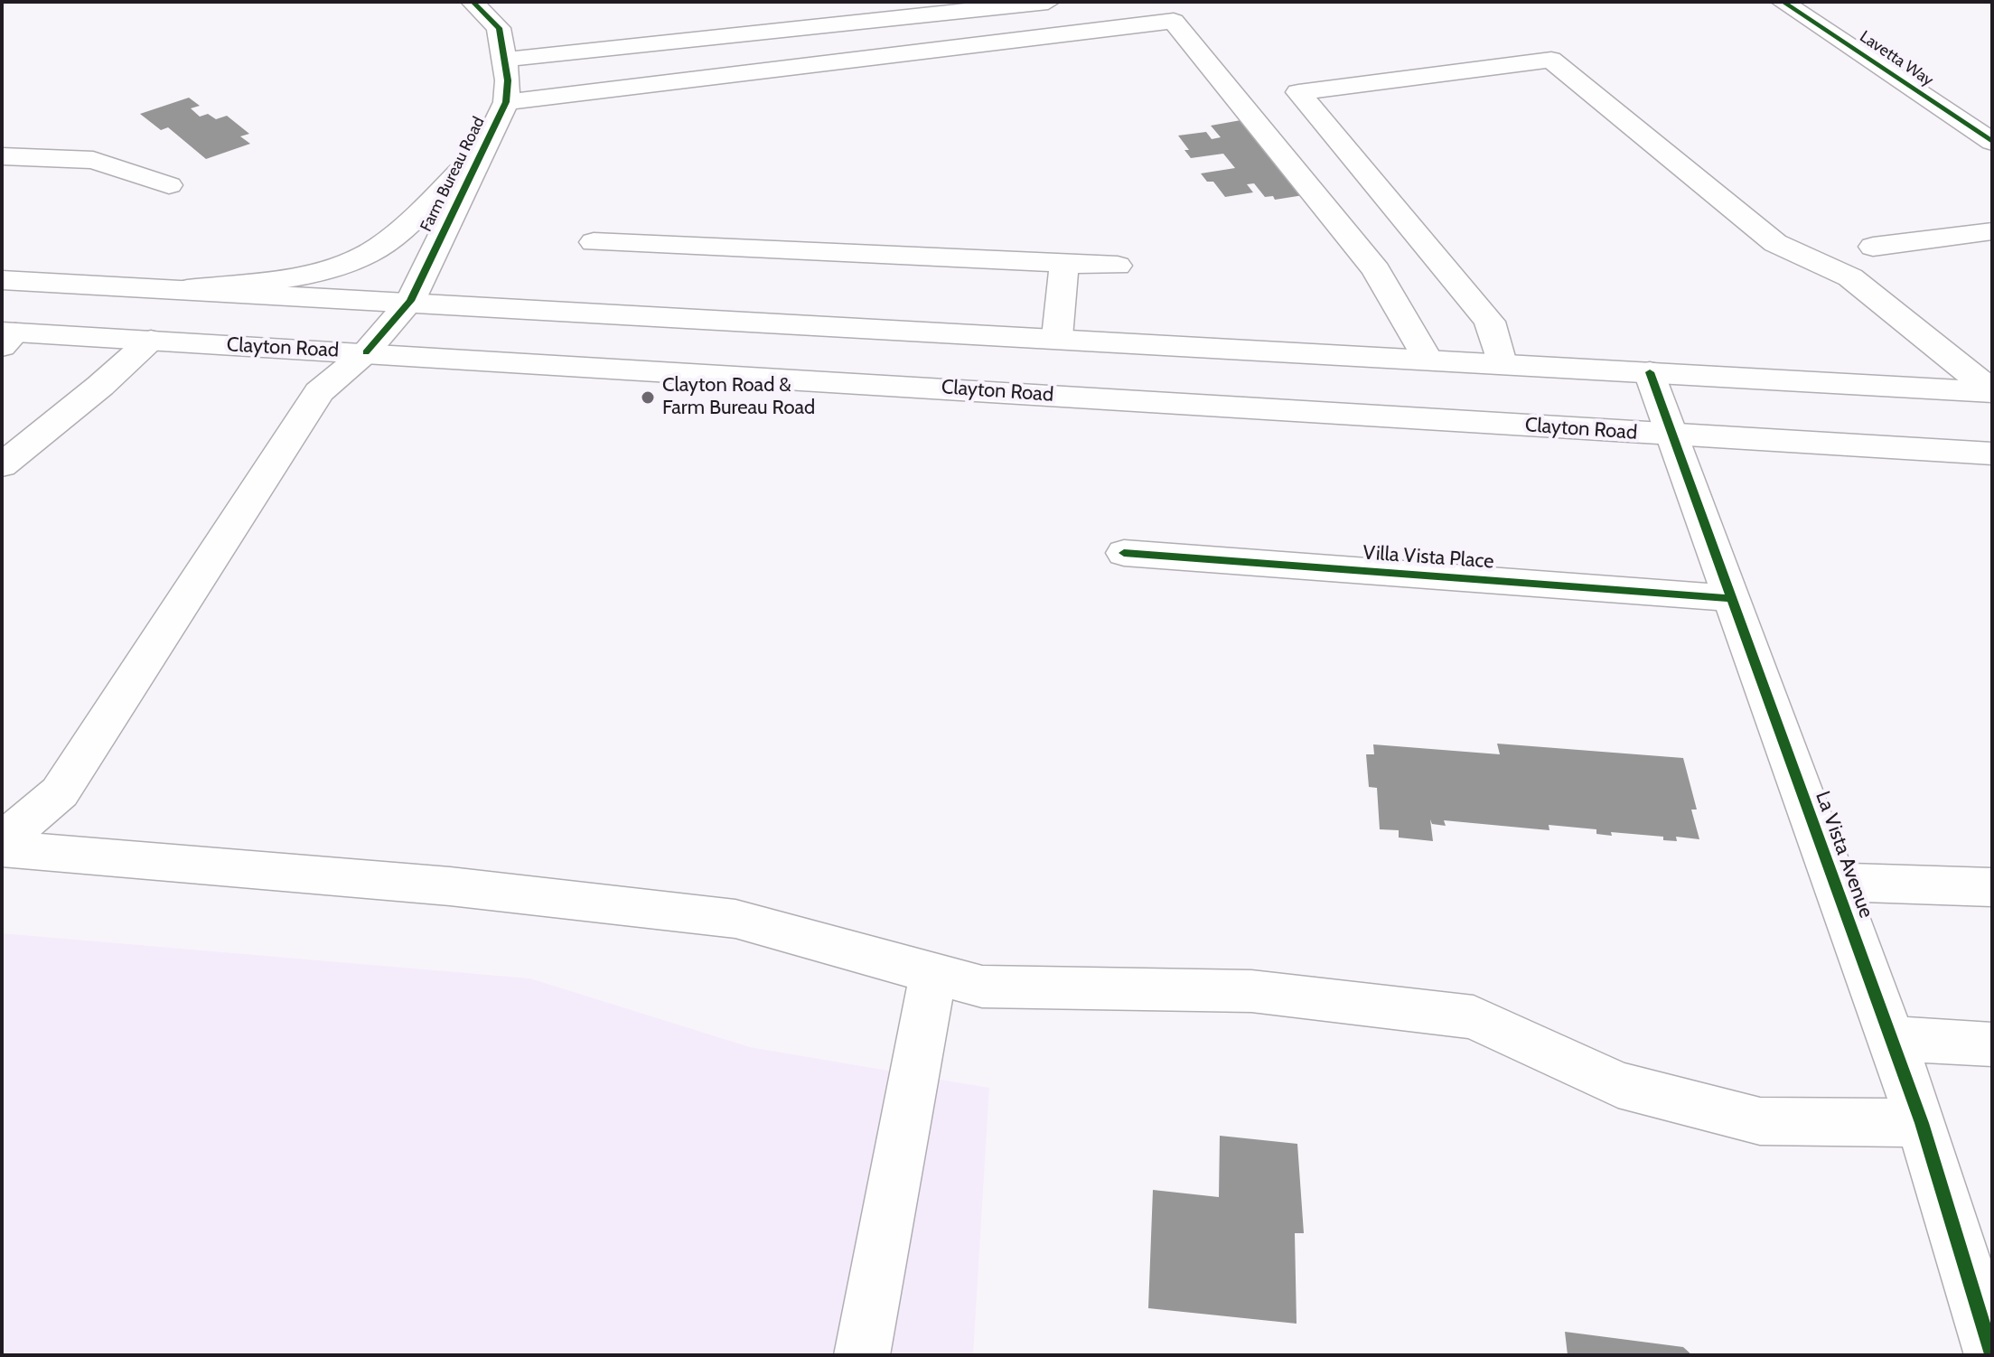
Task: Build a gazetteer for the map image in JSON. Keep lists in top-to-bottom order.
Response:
{
  "streets": {
    "main road": [
      "Lavetta Way",
      "Farm Bureau Road",
      "Clayton Road",
      "Villa Vista Place",
      "La Vista Avenue"
    ]
  },
  "crossings": [
    ["Farm Bureau Road", "Clayton Road"],
    ["Clayton Road", "La Vista Avenue"],
    ["Villa Vista Place", "La Vista Avenue"]
  ],
  "places": ["Clayton Road & Farm Bureau Road"]
}
